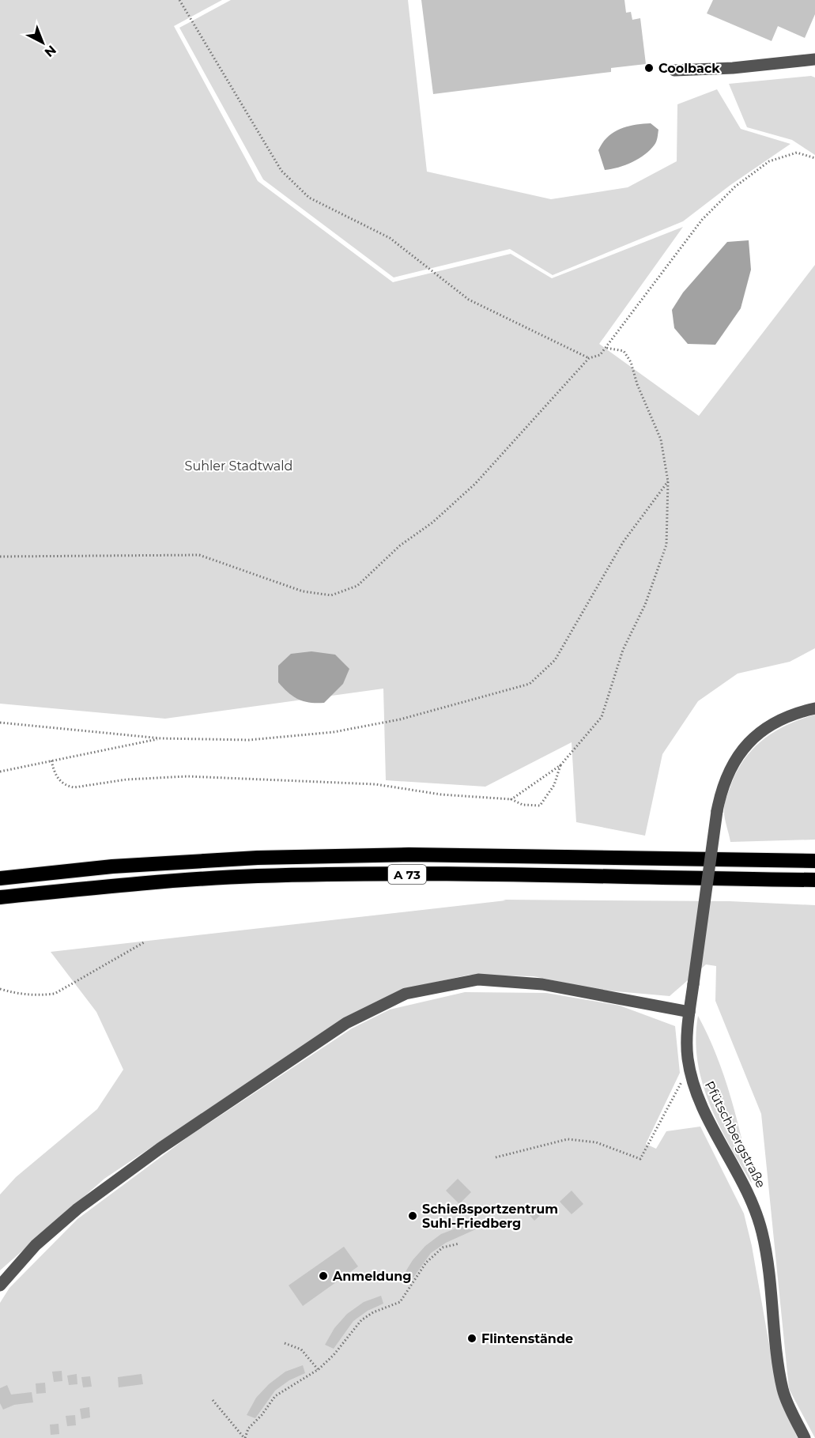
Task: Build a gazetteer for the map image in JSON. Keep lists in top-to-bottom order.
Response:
{
  "streets": {
    "highway": ["A 73"],
    "street": ["Pfütschbergstraße"]
  },
  "parks": ["Suhler Stadtwald"],
  "places": [
    "Coolback",
    "Schießsportzentrum Suhl-Friedberg",
    "Anmeldung",
    "Flintenstände"
  ],
  "north": "bottom right"
}
